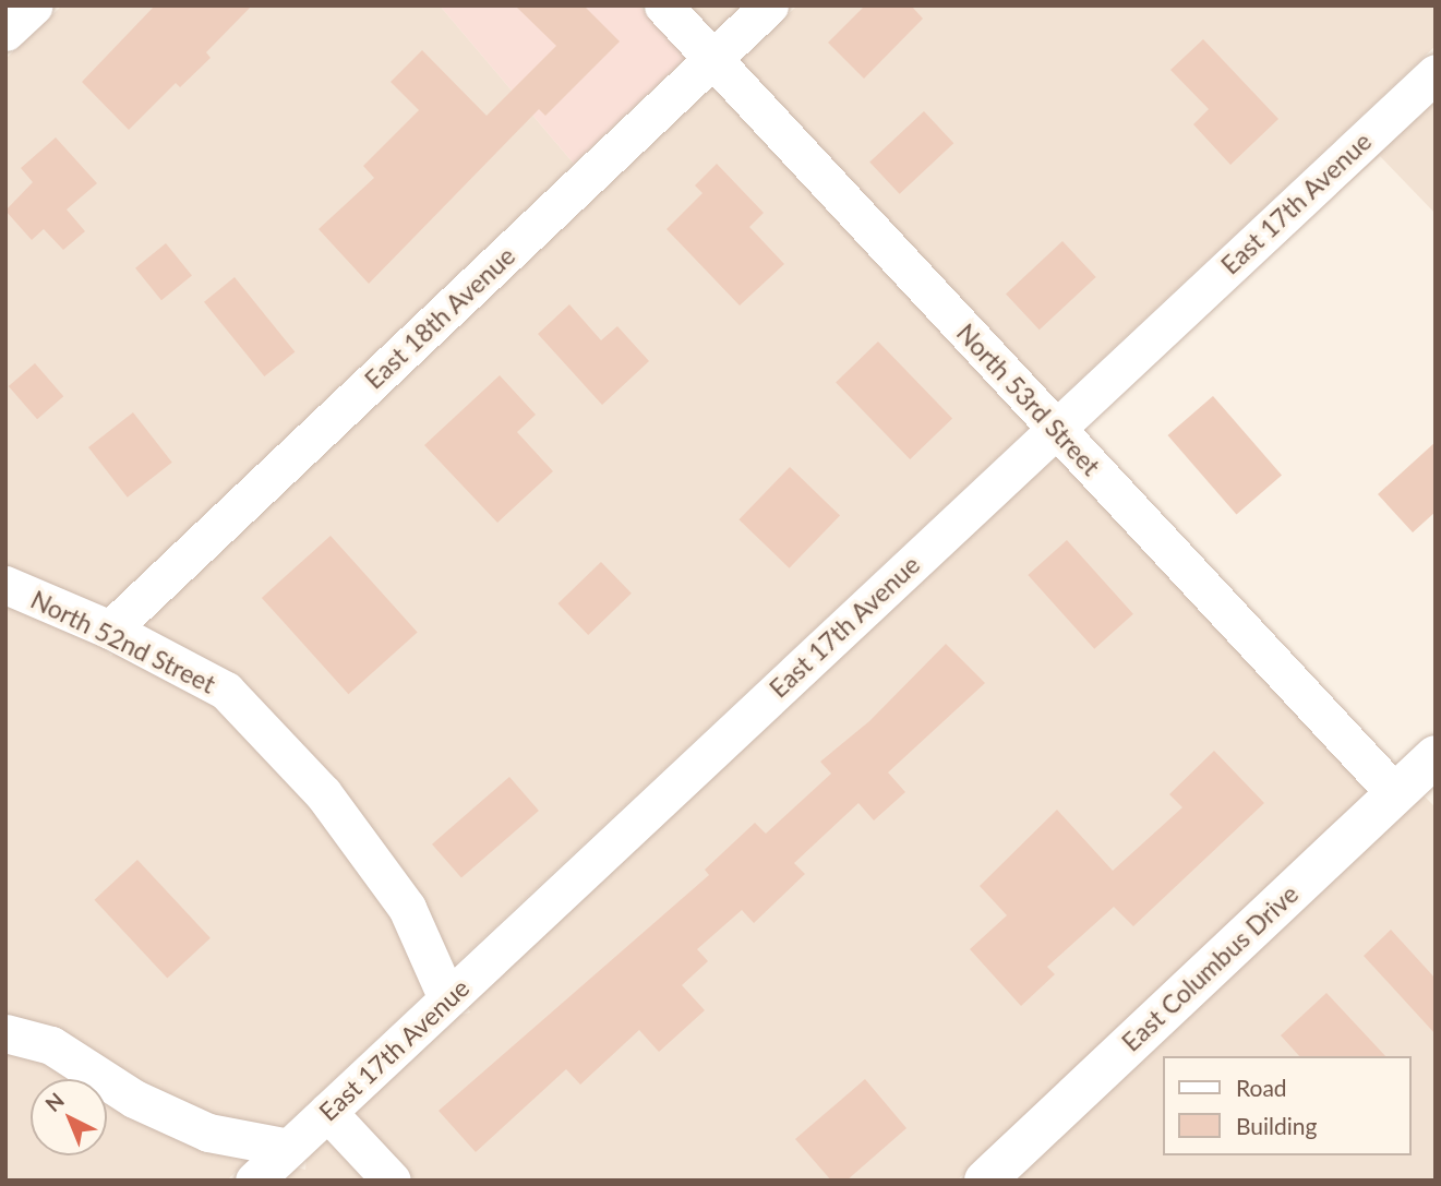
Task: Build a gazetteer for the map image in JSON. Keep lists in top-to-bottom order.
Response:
{
  "streets": {
    "main road": ["East Columbus Drive"],
    "street": [
      "East 17th Avenue",
      "East 18th Avenue",
      "North 53rd Street",
      "North 52nd Street"
    ]
  },
  "crossings": [
    ["East 17th Avenue", "North 53rd Street"],
    ["East 17th Avenue", "North 52nd Street"],
    ["East 18th Avenue", "North 53rd Street"],
    ["East 18th Avenue", "North 52nd Street"],
    ["North 53rd Street", "East Columbus Drive"]
  ],
  "legend": ["Road", "Building"],
  "north": "top left"
}
